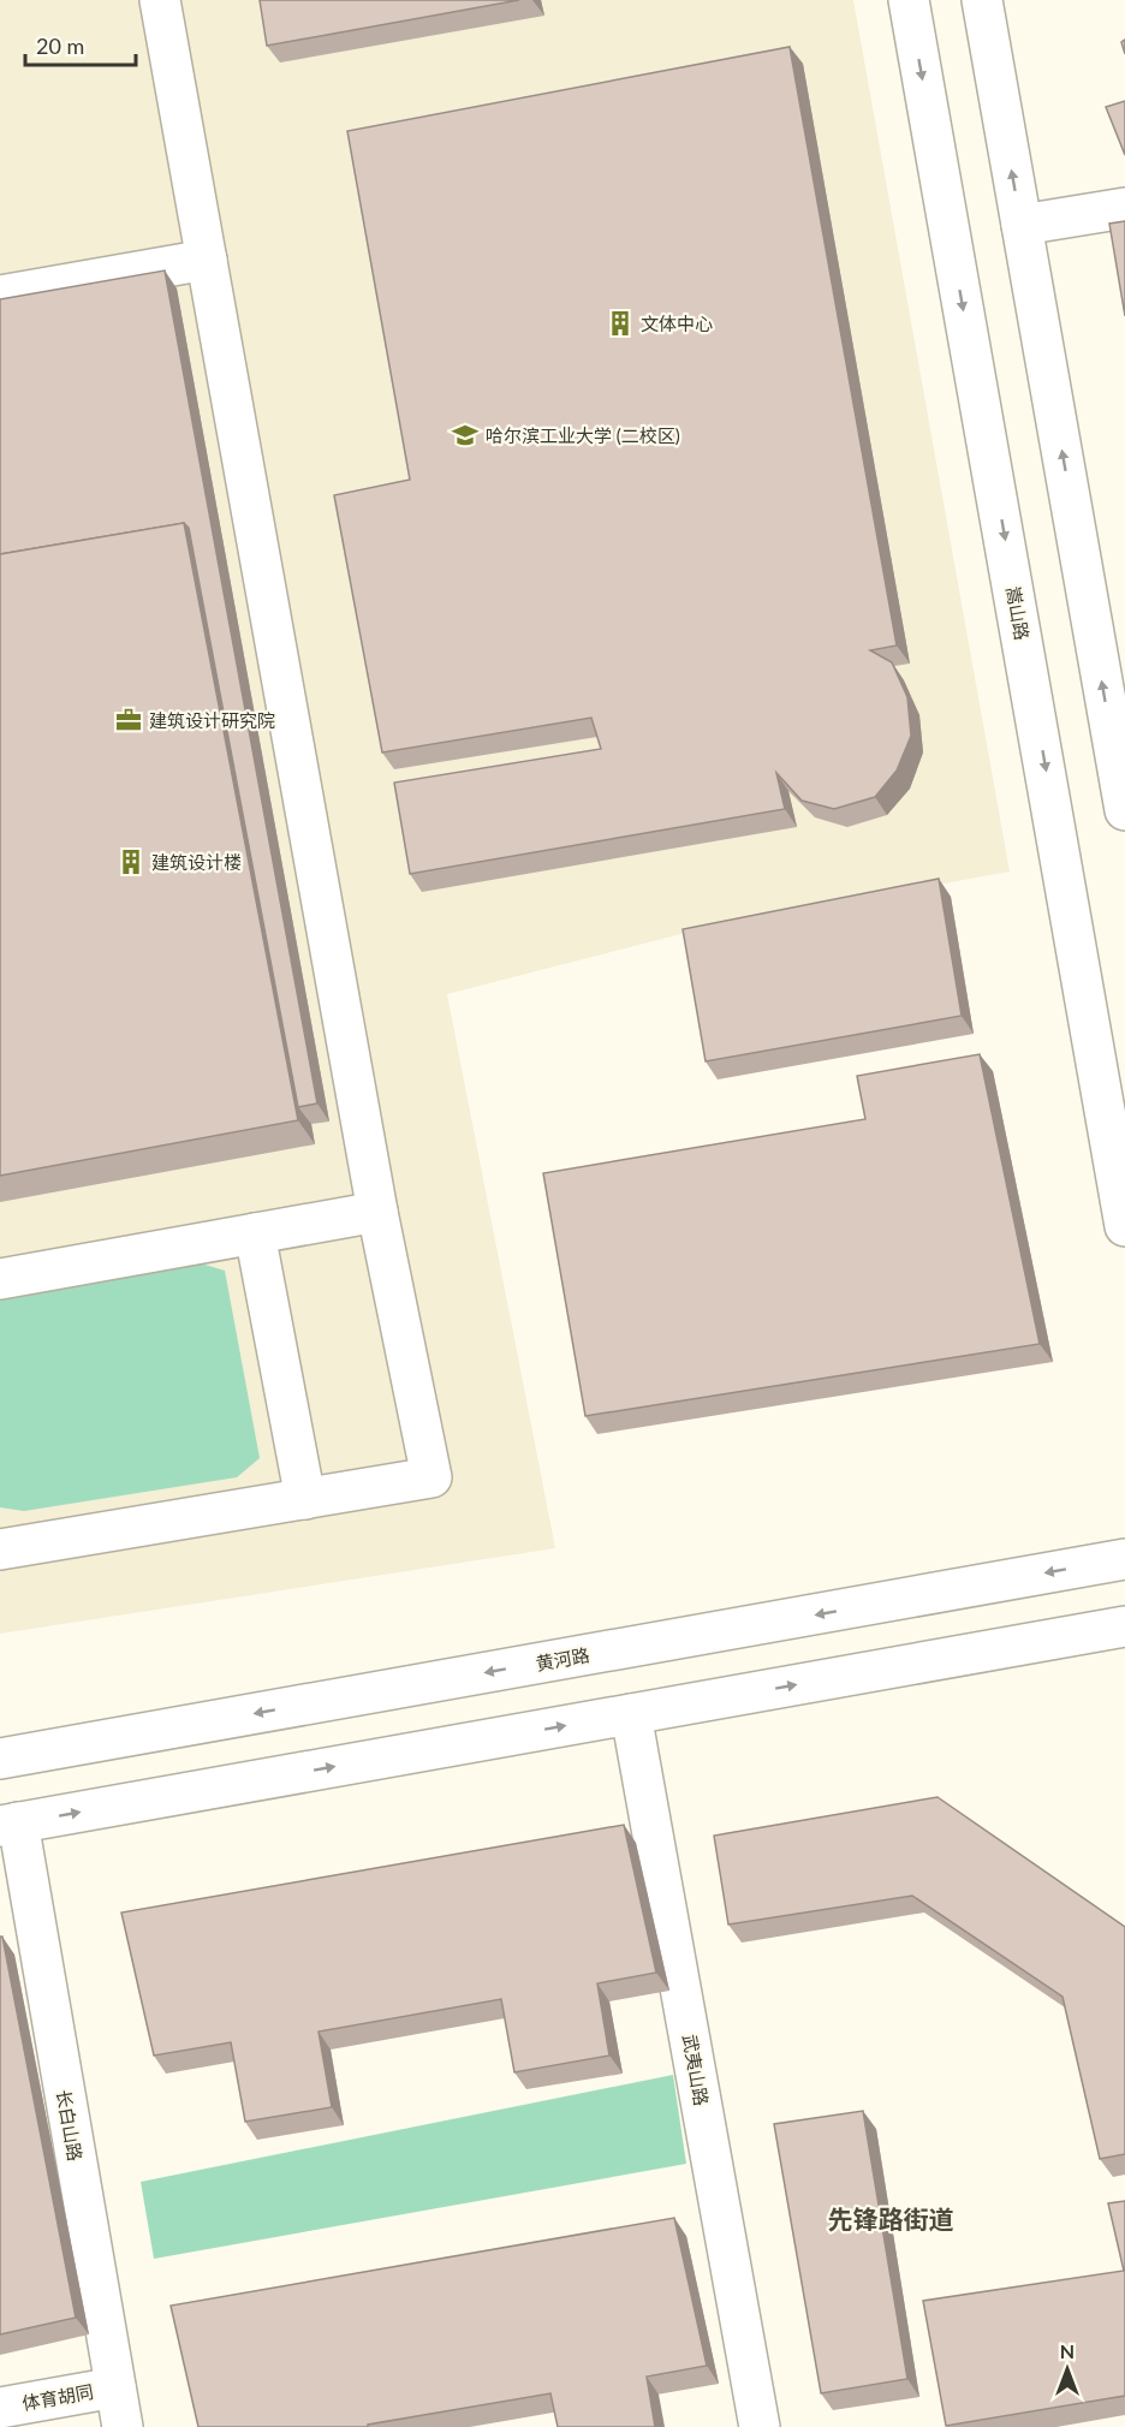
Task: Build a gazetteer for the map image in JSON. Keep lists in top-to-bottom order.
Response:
{
  "streets": {
    "street": [
      "嵩山路",
      "黄河路",
      "武夷山路",
      "长白山路",
      "体育胡同"
    ]
  },
  "crossings": [
    ["长白山路", "体育胡同"]
  ],
  "districts": ["先锋路街道"],
  "places": {
    "building": ["文体中心", "建筑设计楼"],
    "school or university": ["哈尔滨工业大学 (二校区)"],
    "office": ["建筑设计研究院"]
  },
  "scale_bar": "20 m",
  "north": "top"
}
